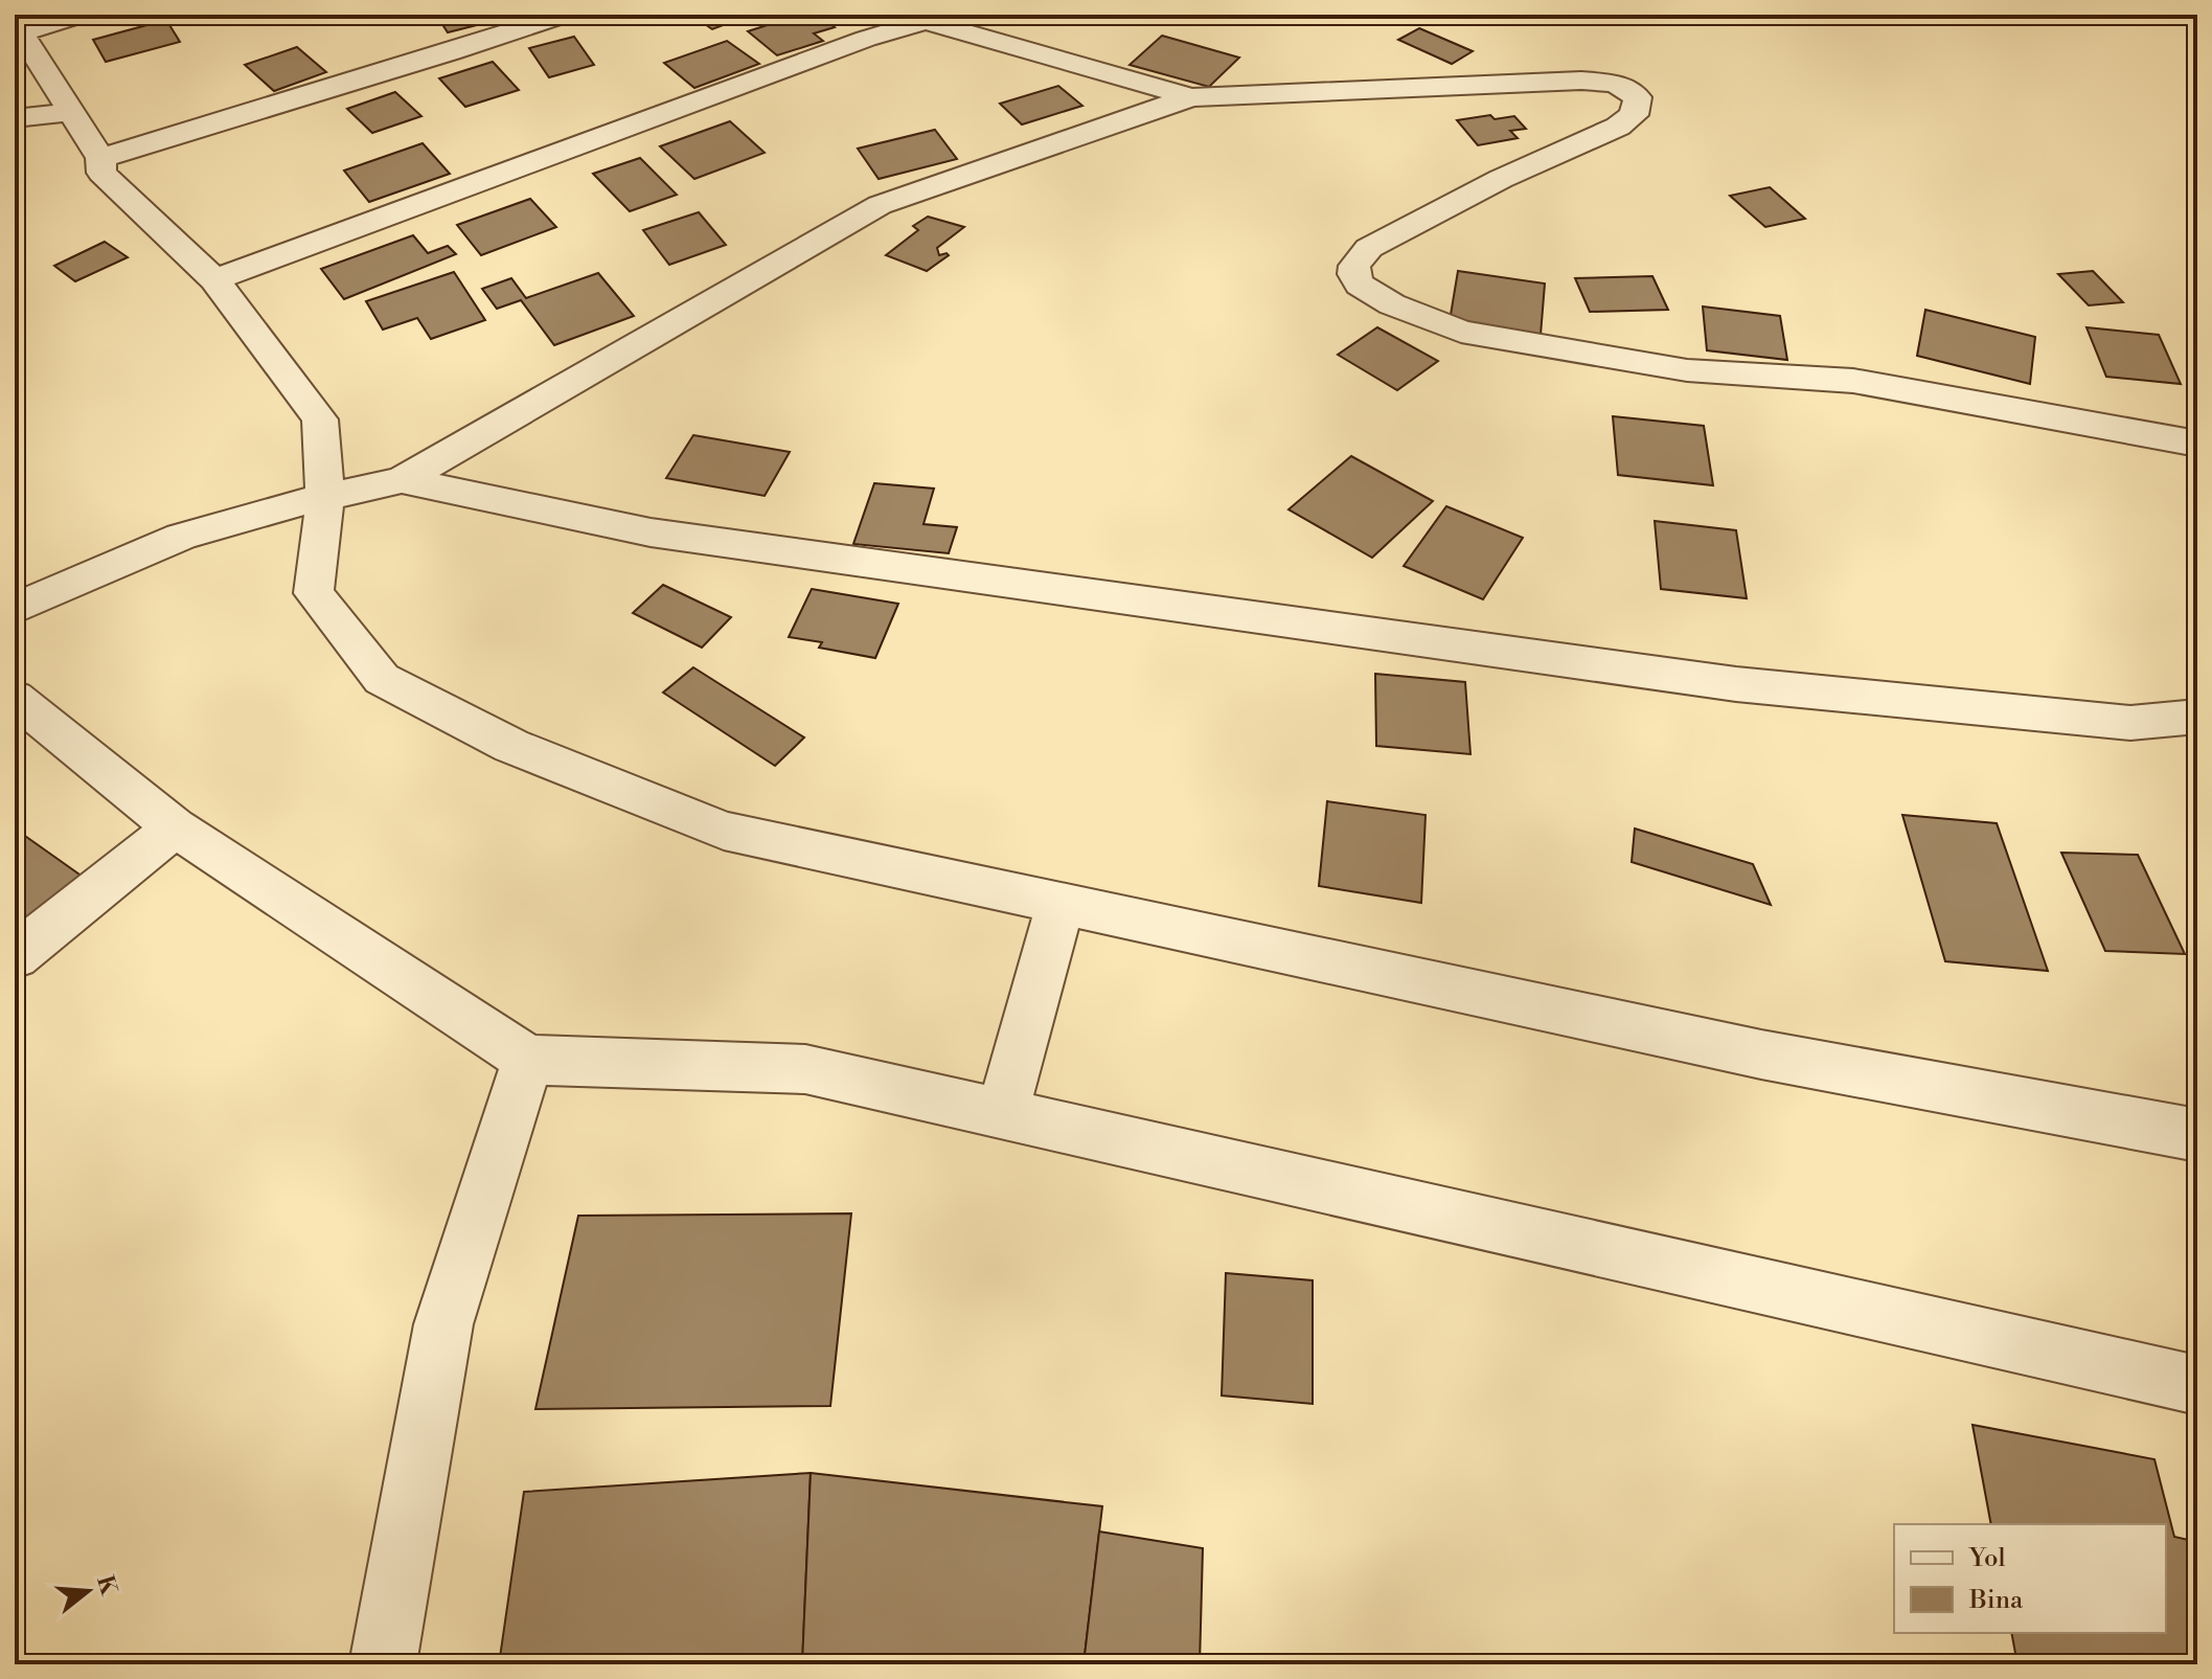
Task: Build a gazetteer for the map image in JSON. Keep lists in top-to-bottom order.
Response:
{
  "legend": ["Yol", "Bina"],
  "north": "right"
}
